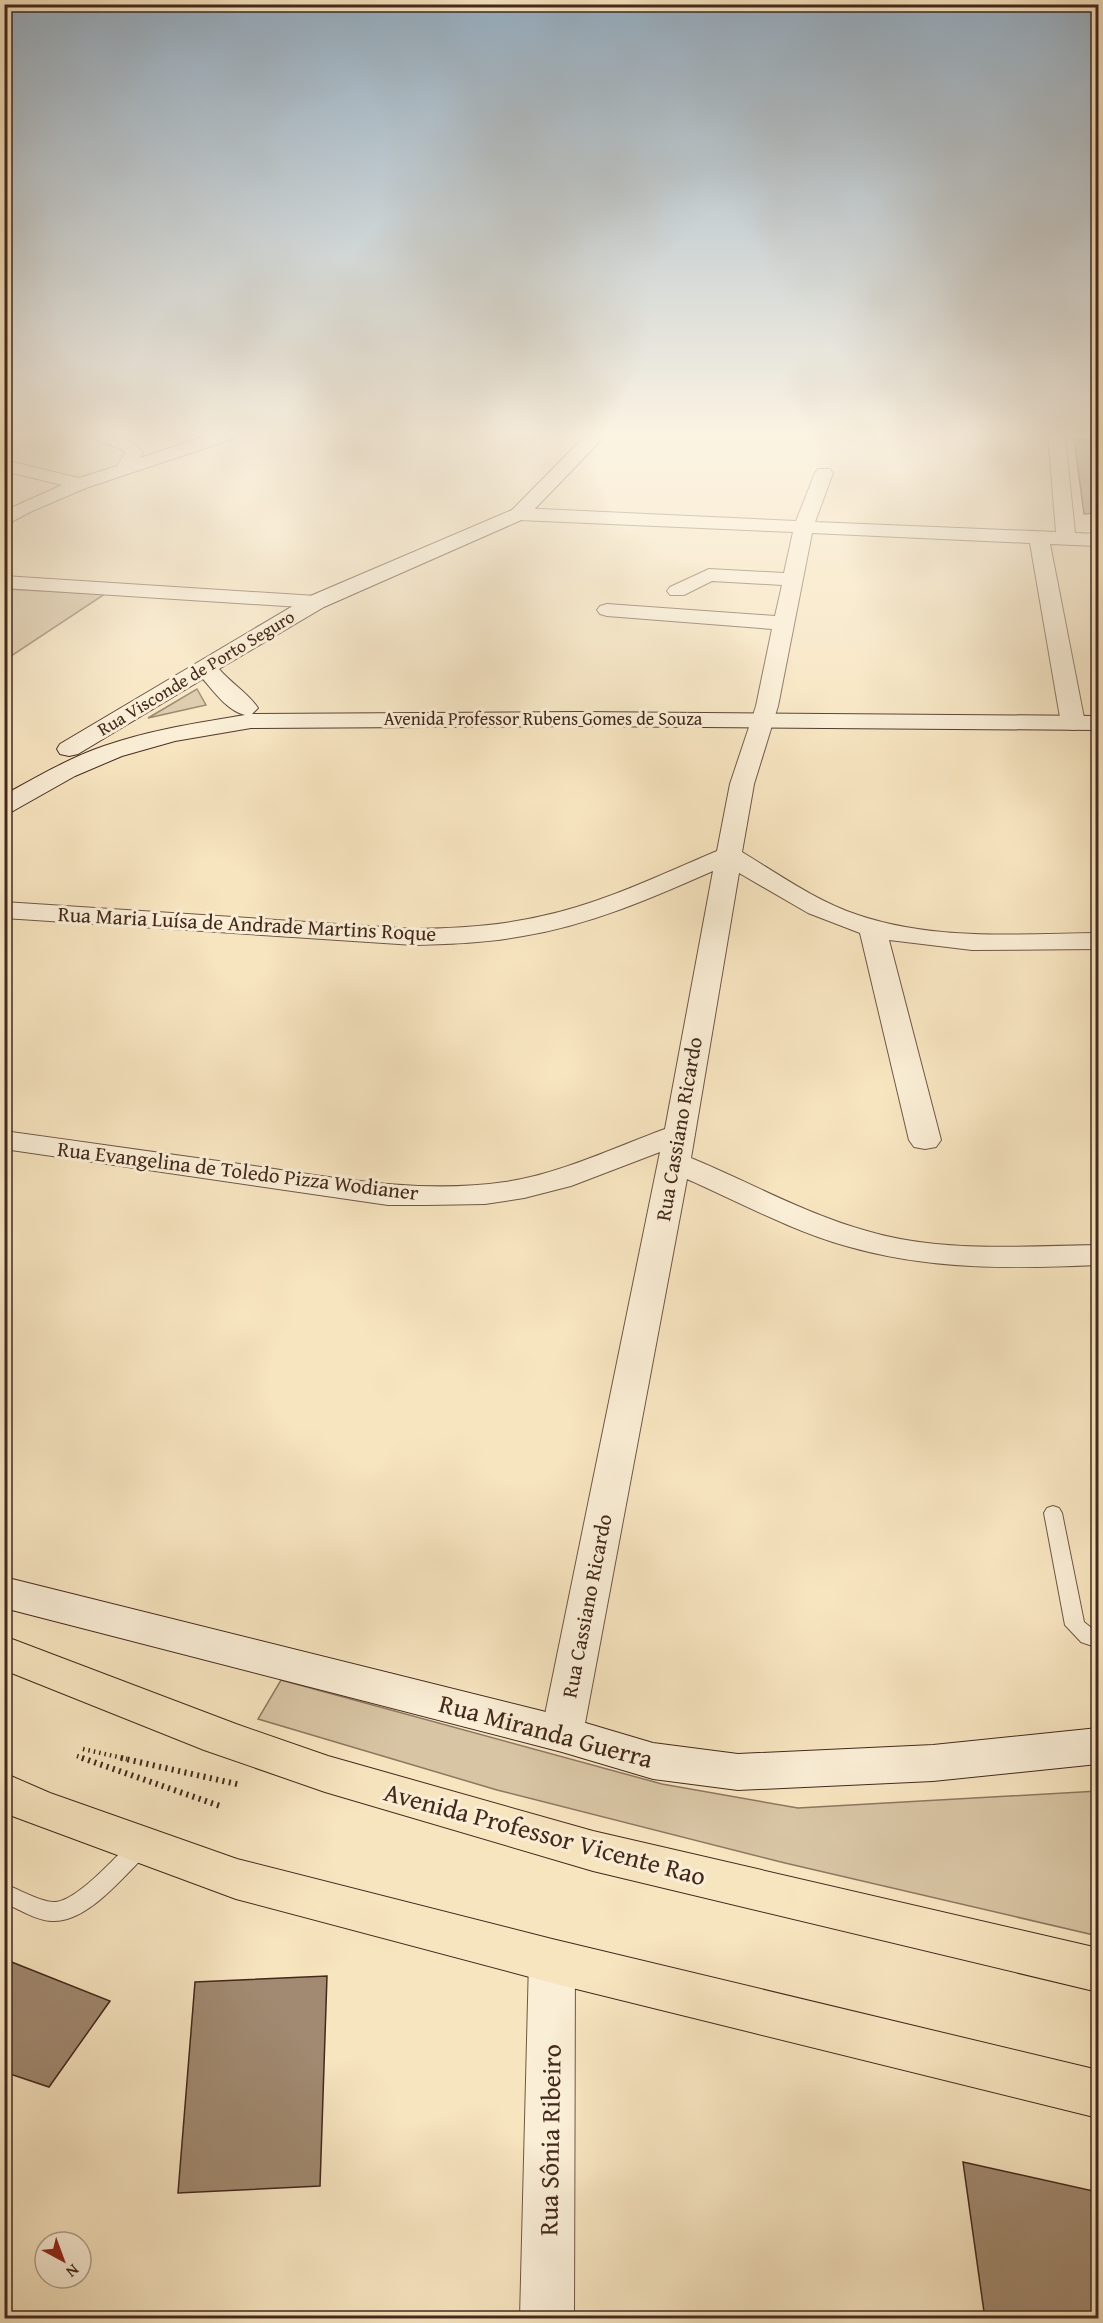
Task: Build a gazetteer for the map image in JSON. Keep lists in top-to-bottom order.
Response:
{
  "streets": {
    "main road": ["Avenida Professor Vicente Rao"],
    "street": [
      "Rua Visconde de Porto Seguro",
      "Avenida Professor Rubens Gomes de Souza",
      "Rua Maria Luísa de Andrade Martins Roque",
      "Rua Cassiano Ricardo",
      "Rua Evangelina de Toledo Pizza Wodianer",
      "Rua Miranda Guerra",
      "Rua Sônia Ribeiro"
    ]
  },
  "crossings": [
    ["Rua Visconde de Porto Seguro", "Avenida Professor Rubens Gomes de Souza"],
    ["Avenida Professor Rubens Gomes de Souza", "Rua Cassiano Ricardo"],
    ["Rua Maria Luísa de Andrade Martins Roque", "Rua Cassiano Ricardo"],
    ["Rua Cassiano Ricardo", "Rua Evangelina de Toledo Pizza Wodianer"],
    ["Rua Cassiano Ricardo", "Rua Miranda Guerra"]
  ],
  "north": "bottom right"
}
